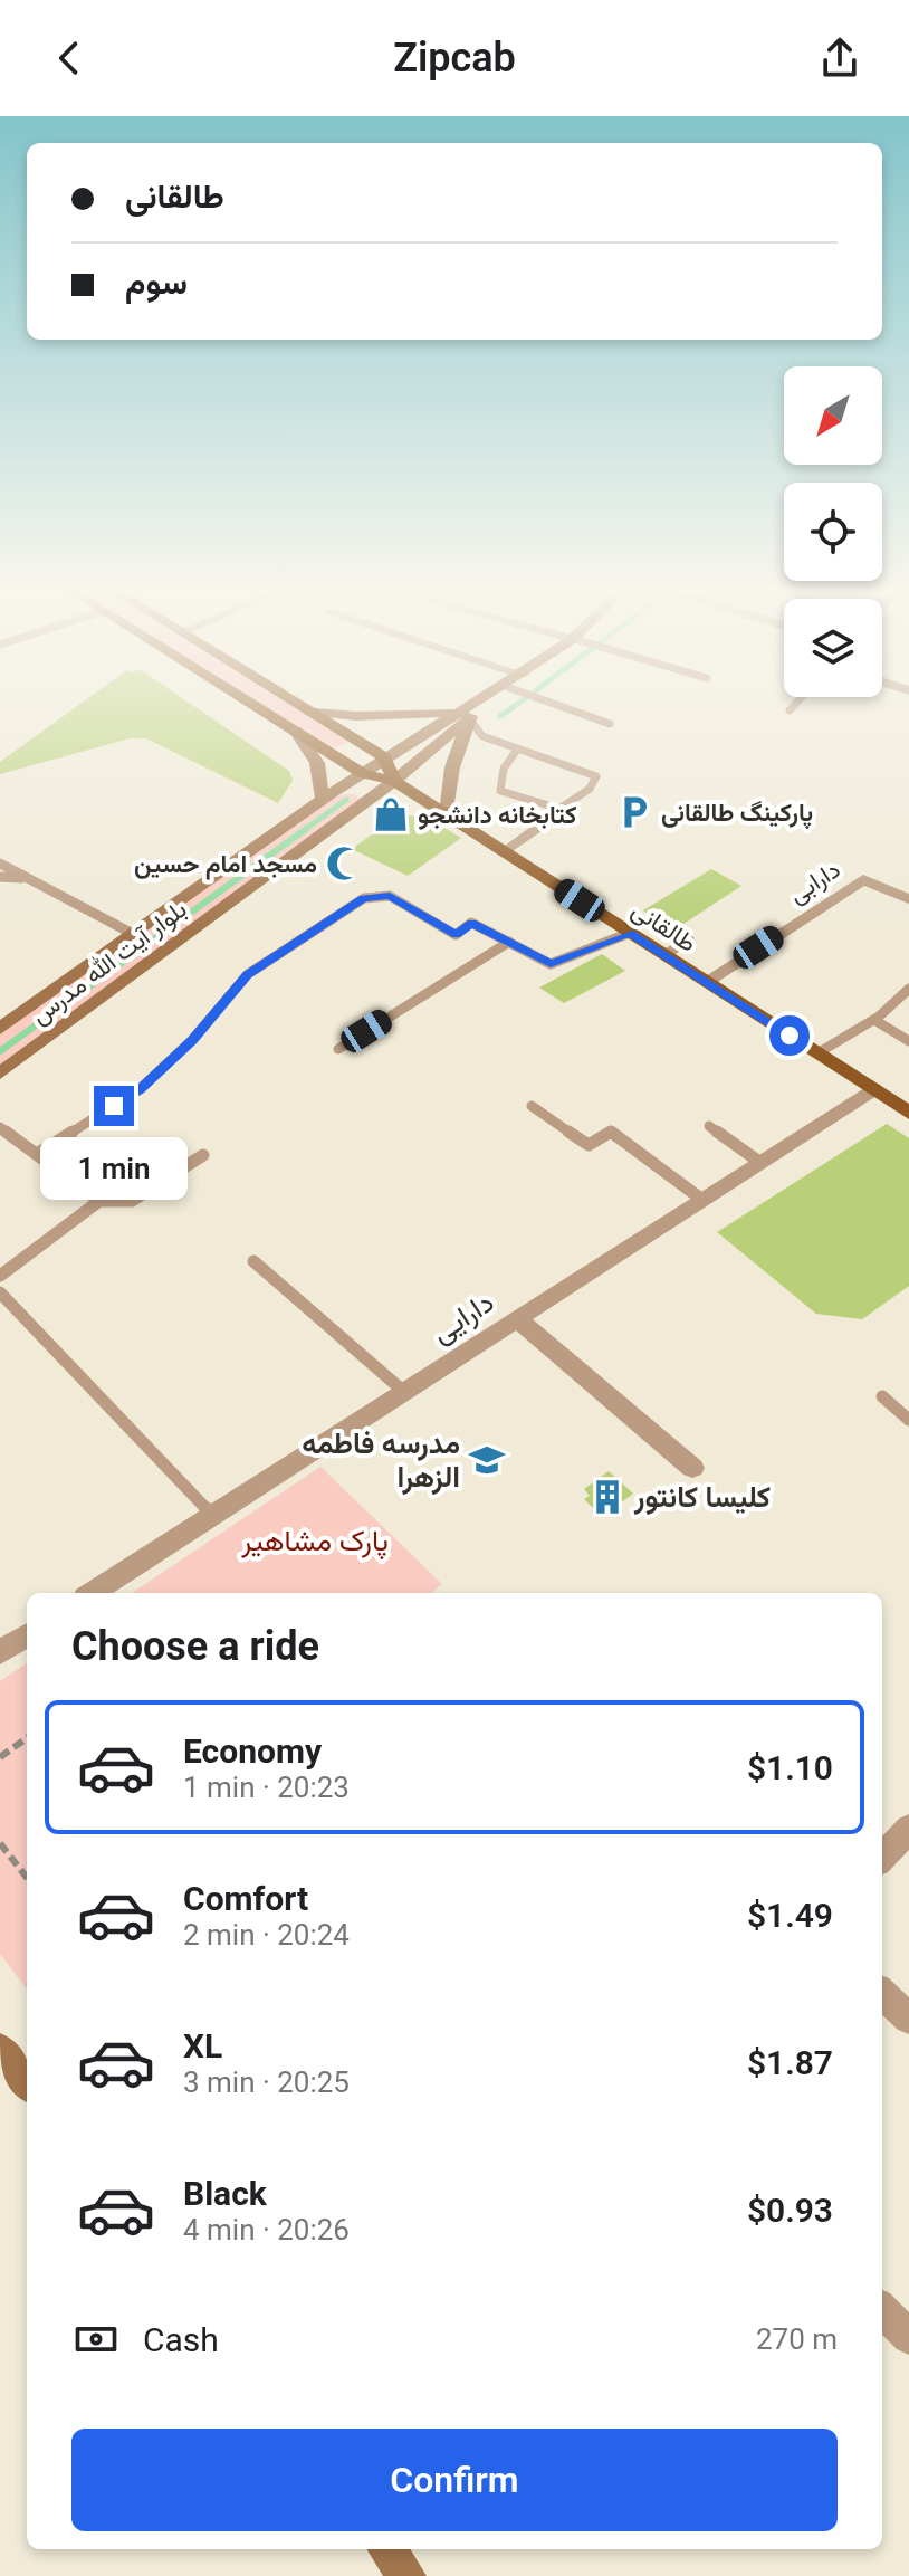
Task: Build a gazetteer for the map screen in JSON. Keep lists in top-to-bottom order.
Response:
{
  "streets": {
    "main road": ["طالقانی", "بلوار آیت الله مدرس"],
    "street": ["دارابی", "دارایی"]
  },
  "crossings": [
    ["دارابی", "طالقانی"],
    ["طالقانی", "بلوار آیت الله مدرس"],
    ["طالقانی", "دارایی"]
  ],
  "parks": ["پارک مشاهیر"],
  "places": {
    "parking": ["پارکینگ طالقانی"],
    "shop": ["کتابخانه دانشجو"],
    "mosque": ["مسجد امام حسین"],
    "school or university": ["مدرسه فاطمه الزهرا"],
    "building": ["کلیسا کانتور"]
  },
  "north": "bottom left",
  "page": {
    "header": "Zipcab",
    "banner": ["طالقانی", "سوم"],
    "bubble": "1 min",
    "heading": "Choose a ride",
    "list": [
      {
        "name": "Economy",
        "note": "1 min · 20:23",
        "value": "$1.10"
      },
      {
        "name": "Comfort",
        "note": "2 min · 20:24",
        "value": "$1.49"
      },
      {
        "name": "XL",
        "note": "3 min · 20:25",
        "value": "$1.87"
      },
      {
        "name": "Black",
        "note": "4 min · 20:26",
        "value": "$0.93"
      }
    ],
    "pay": ["Cash", "270 m"],
    "buttons": "Confirm"
  }
}
